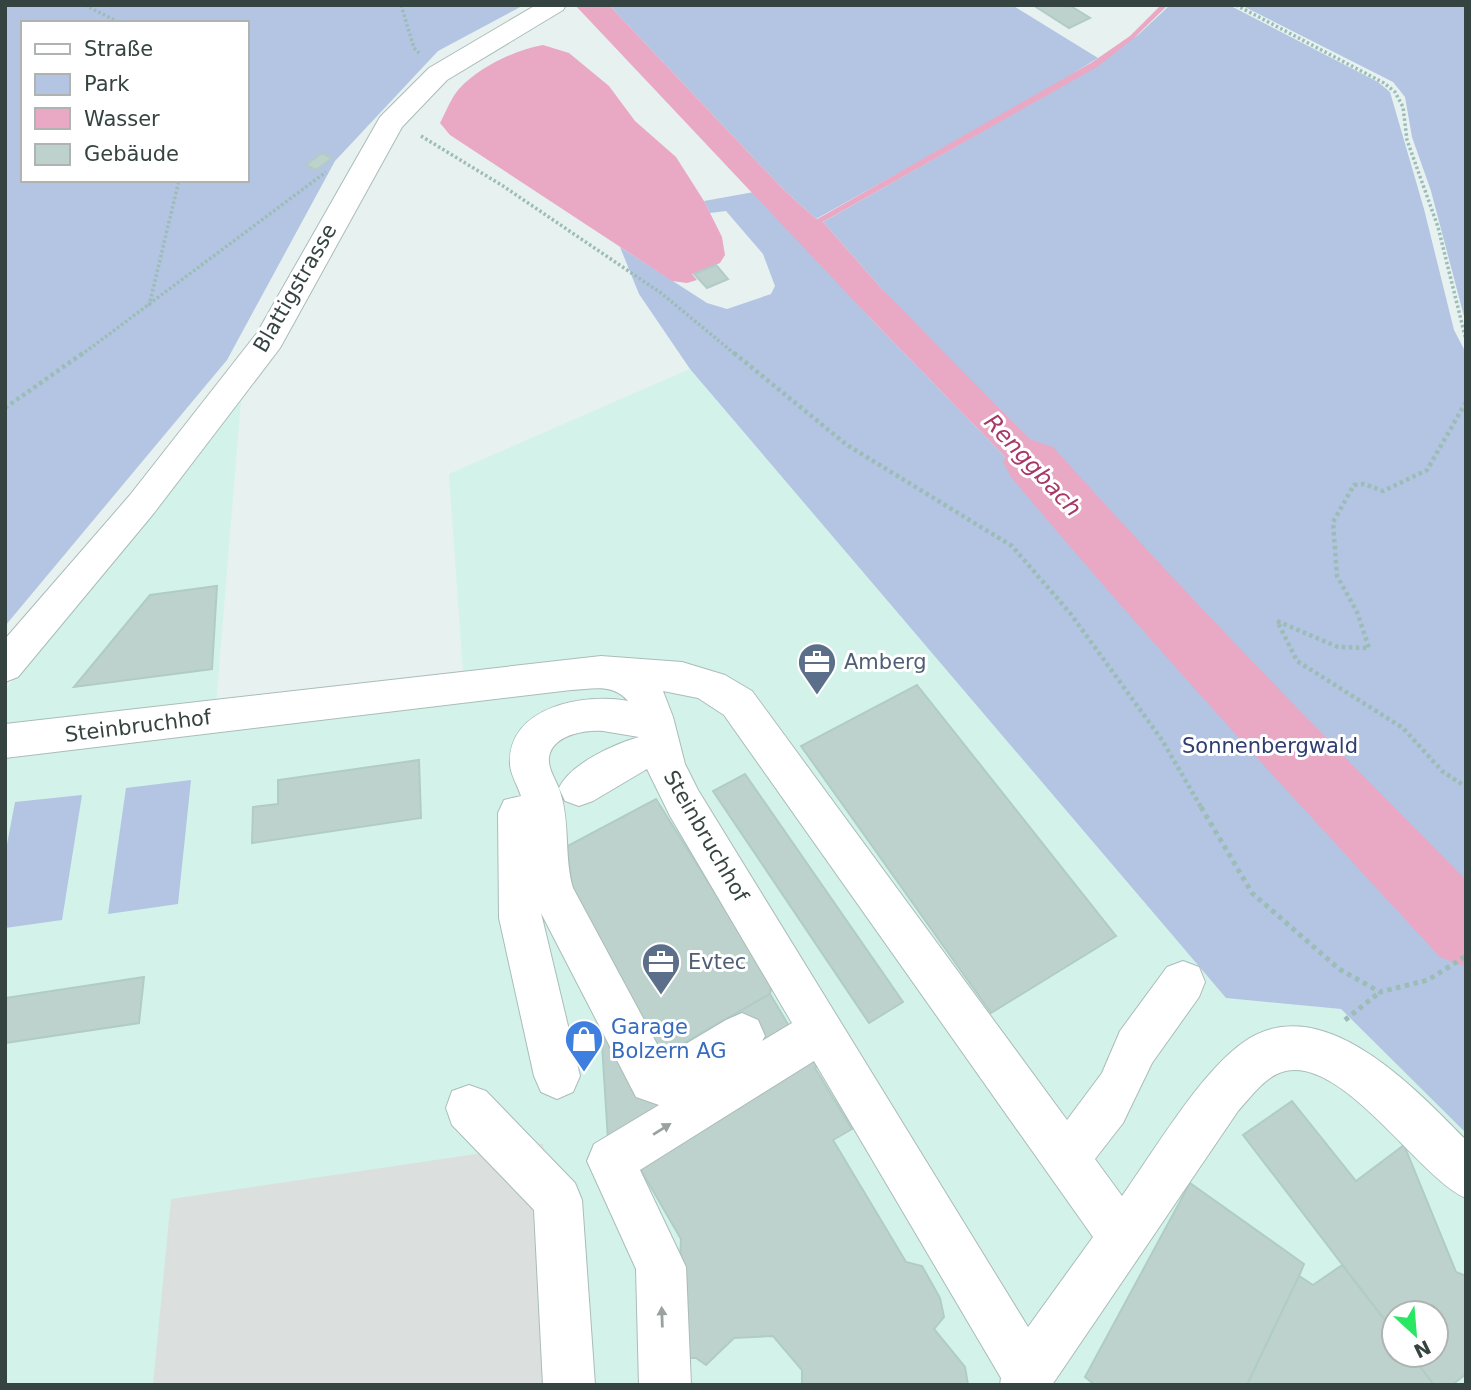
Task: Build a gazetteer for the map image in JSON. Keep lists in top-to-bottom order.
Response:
{
  "streets": {
    "street": ["Blattigstrasse", "Steinbruchhof"]
  },
  "water": ["Renggbach"],
  "parks": ["Sonnenbergwald"],
  "places": {
    "office": ["Amberg", "Evtec"],
    "shop": ["Garage Bolzern AG"]
  },
  "legend": [
    "Straße",
    "Park",
    "Wasser",
    "Gebäude"
  ],
  "north": "bottom right"
}
